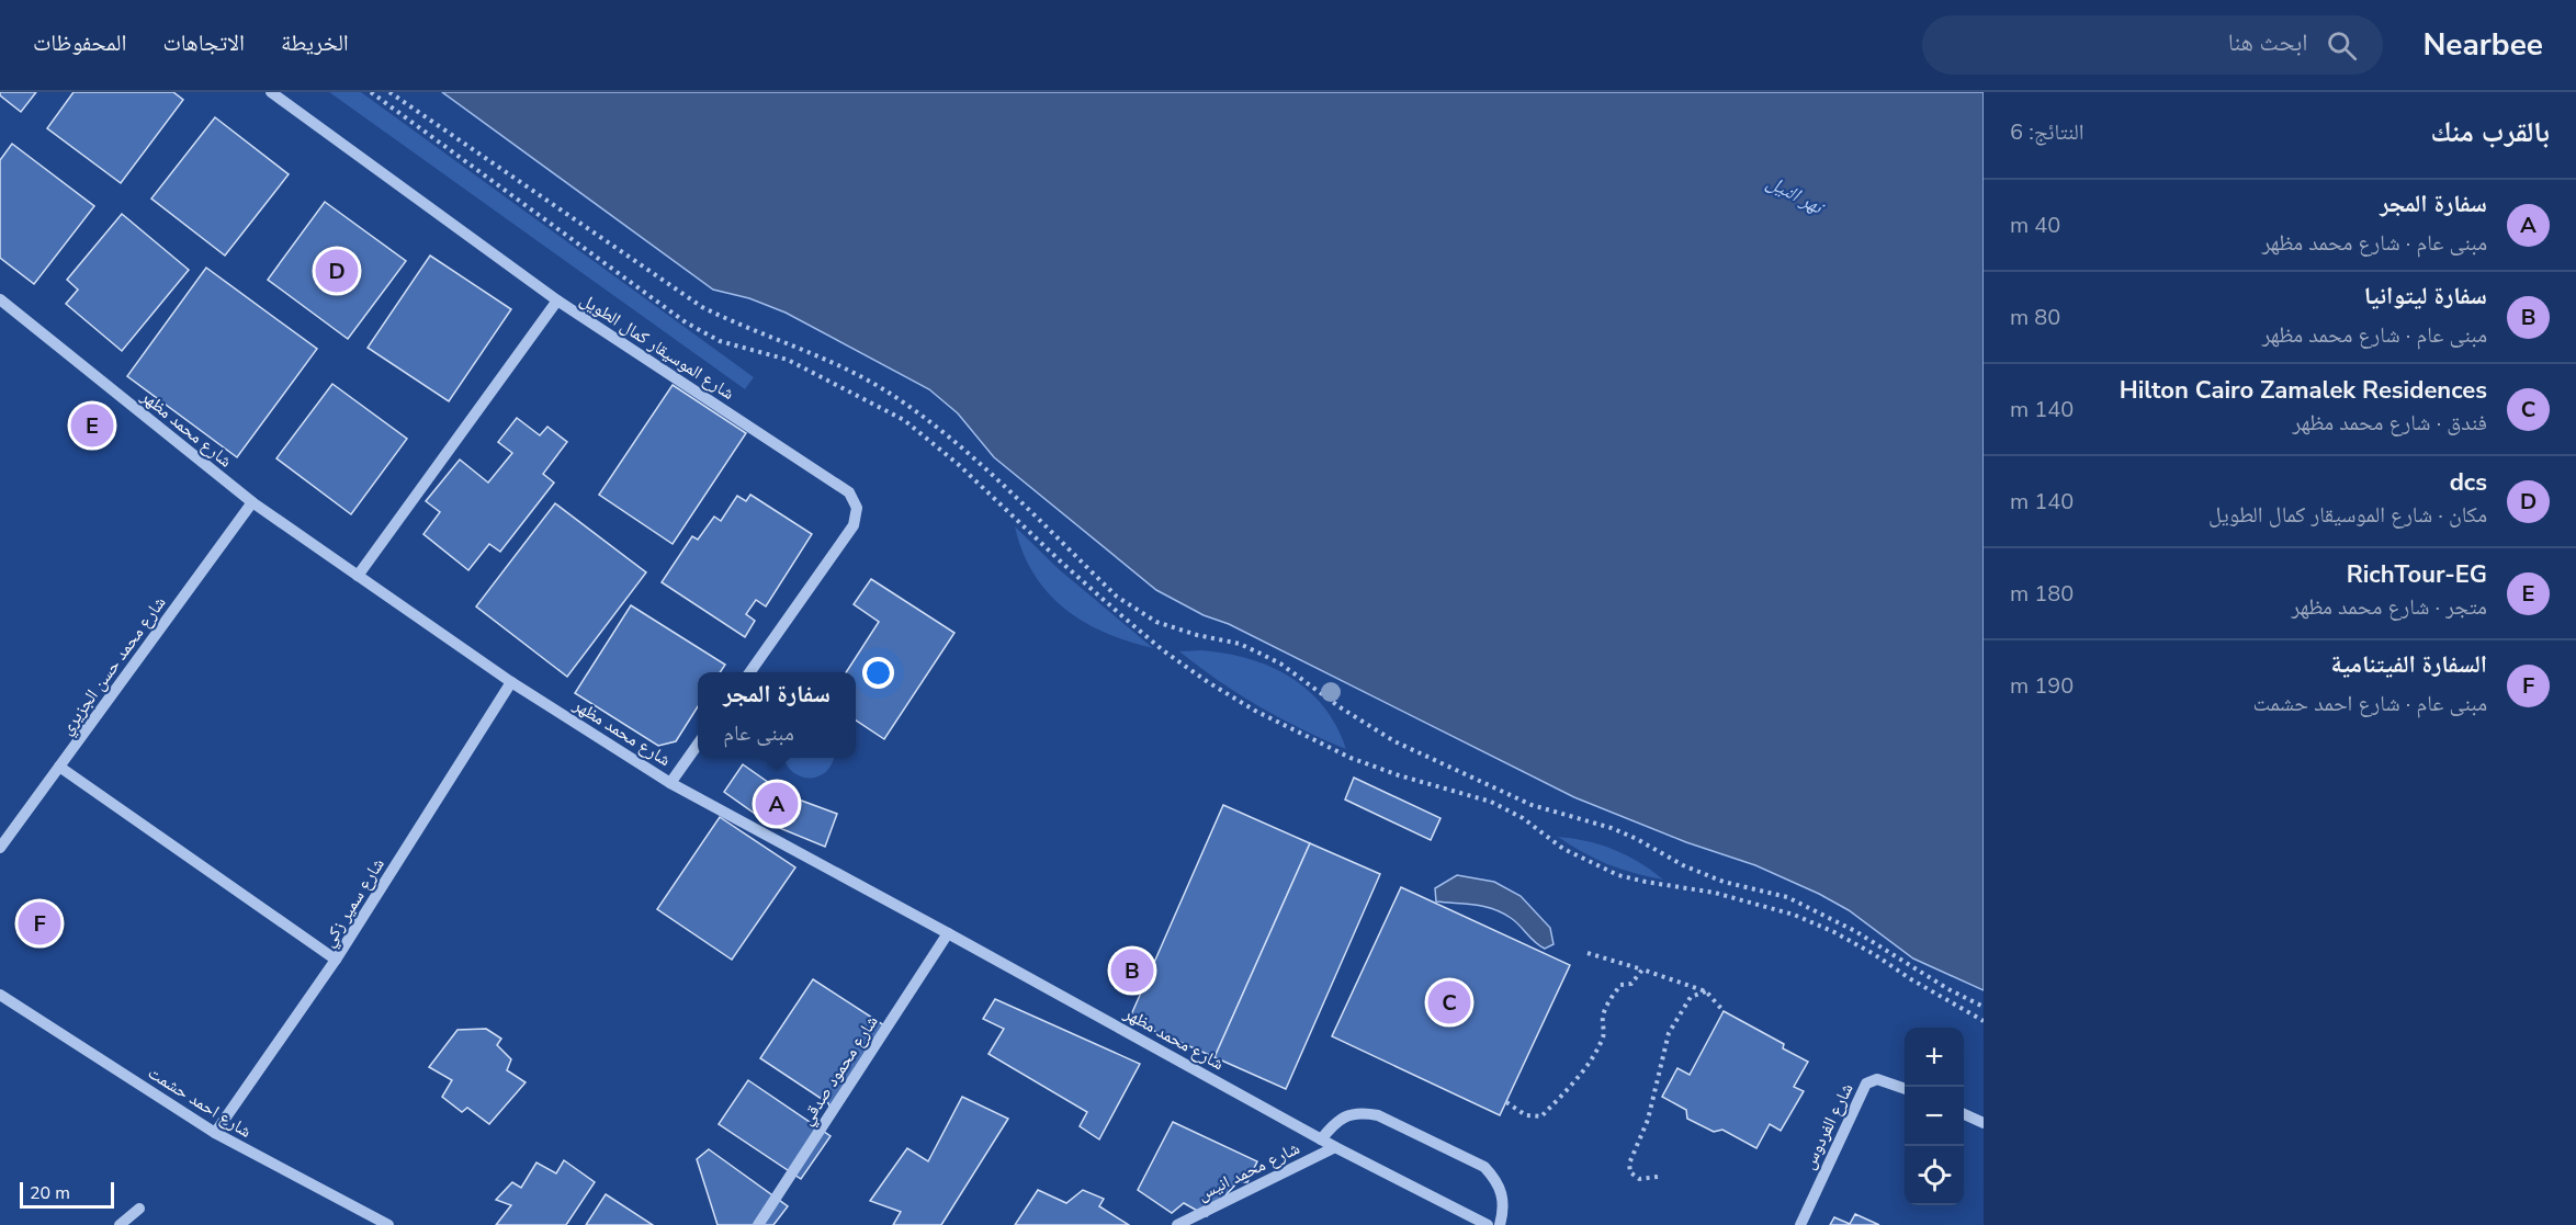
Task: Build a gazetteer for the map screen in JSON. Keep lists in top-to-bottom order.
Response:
{
  "streets": {
    "street": [
      "شارع الموسيقار كمال الطويل",
      "شارع محمد مظهر",
      "شارع محمد حسن الجزيري",
      "شارع سمير زكي",
      "شارع محمود صدقي",
      "شارع احمد حشمت",
      "شارع الفردوس",
      "شارع محمد انيس"
    ]
  },
  "crossings": [
    ["شارع محمد مظهر", "شارع محمد حسن الجزيري"],
    ["شارع محمد مظهر", "شارع سمير زكي"],
    ["شارع محمد مظهر", "شارع محمود صدقي"],
    ["شارع محمد مظهر", "شارع محمد انيس"],
    ["شارع سمير زكي", "شارع احمد حشمت"]
  ],
  "water": ["نهر النيل"],
  "scale_bar": "20 m",
  "page": {
    "header": "Nearbee",
    "search": "ابحث هنا",
    "nav": ["الخريطة", "الاتجاهات", "المحفوظات"],
    "heading": ["بالقرب منك", "النتائج: 6"],
    "list": [
      {
        "mark": "A",
        "name": "سفارة المجر",
        "note": "مبنى عام · شارع محمد مظهر",
        "value": "40 m"
      },
      {
        "mark": "B",
        "name": "سفارة ليتوانيا",
        "note": "مبنى عام · شارع محمد مظهر",
        "value": "80 m"
      },
      {
        "mark": "C",
        "name": "Hilton Cairo Zamalek Residences",
        "note": "فندق · شارع محمد مظهر",
        "value": "140 m"
      },
      {
        "mark": "D",
        "name": "dcs",
        "note": "مكان · شارع الموسيقار كمال الطويل",
        "value": "140 m"
      },
      {
        "mark": "E",
        "name": "RichTour-EG",
        "note": "متجر · شارع محمد مظهر",
        "value": "180 m"
      },
      {
        "mark": "F",
        "name": "السفارة الفيتنامية",
        "note": "مبنى عام · شارع احمد حشمت",
        "value": "190 m"
      }
    ],
    "pins": [
      "D",
      "E",
      "A",
      "F",
      "B",
      "C"
    ],
    "popup": ["سفارة المجر", "مبنى عام"],
    "map_buttons": ["+", "−"],
    "scale": "20 m"
  }
}
